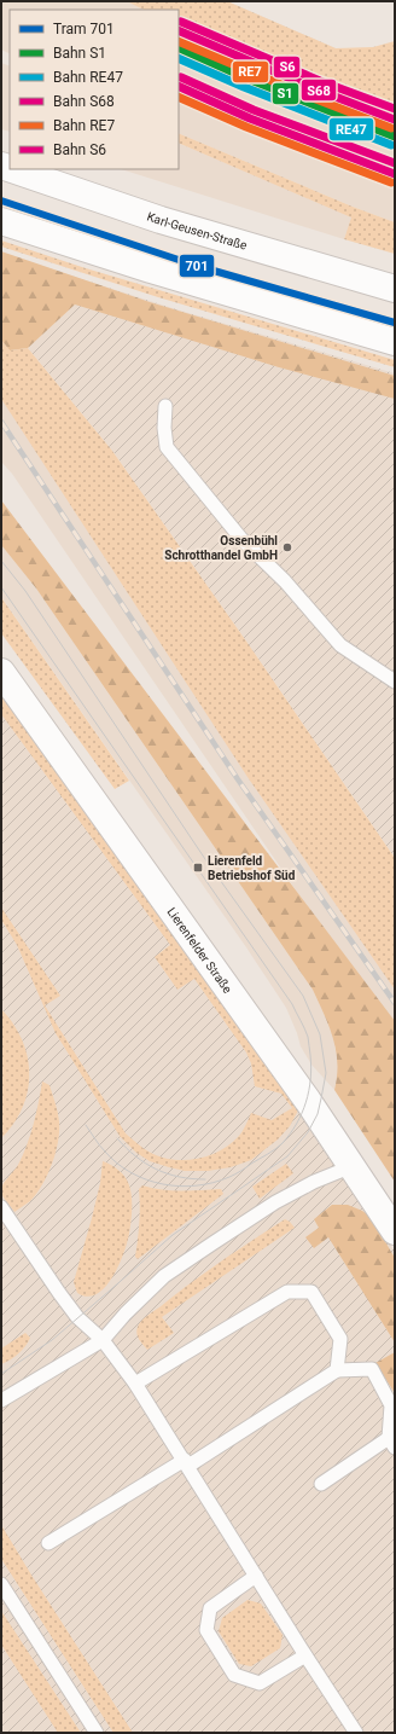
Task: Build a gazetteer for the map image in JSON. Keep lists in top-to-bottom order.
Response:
{
  "streets": {
    "main road": ["Karl-Geusen-Straße", "Lierenfelder Straße"]
  },
  "places": {
    "other": ["Ossenbühl Schrotthandel GmbH"],
    "transit": ["Lierenfeld Betriebshof Süd"]
  },
  "lines": [
    "rail line S6",
    "rail line S68",
    "rail line RE7",
    "rail line S1",
    "rail line RE47",
    "tram line 701"
  ],
  "legend": [
    "Tram 701",
    "Bahn S1",
    "Bahn RE47",
    "Bahn S68",
    "Bahn RE7",
    "Bahn S6"
  ]
}
